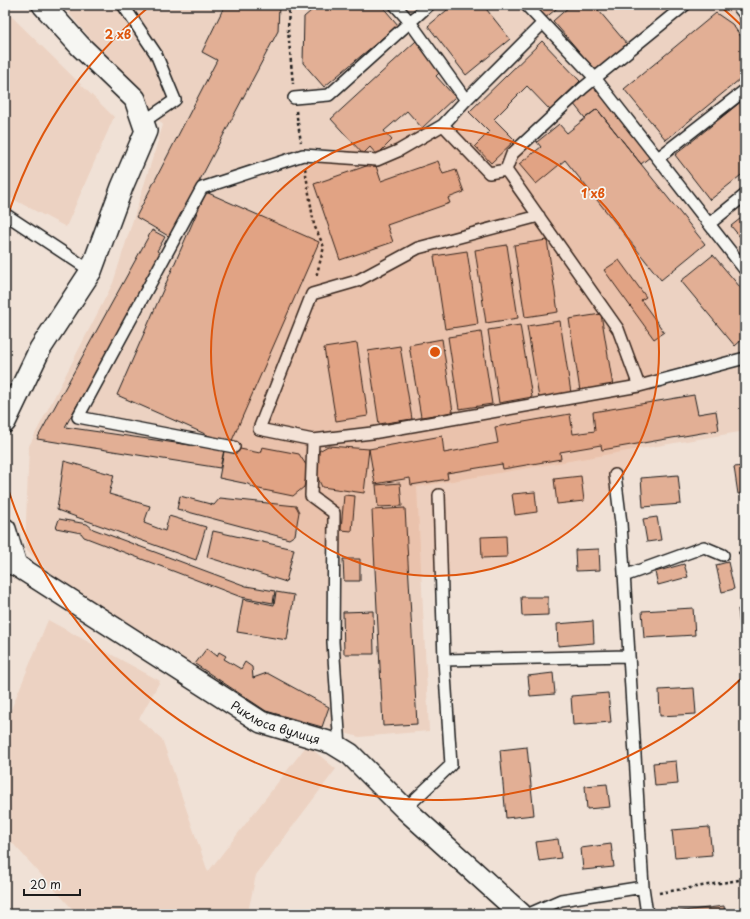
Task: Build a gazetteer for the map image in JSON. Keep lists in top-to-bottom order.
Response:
{
  "streets": {
    "street": ["Риклюса вулиця"]
  },
  "scale_bar": "20 m",
  "rings": ["2 хв", "1 хв"]
}
